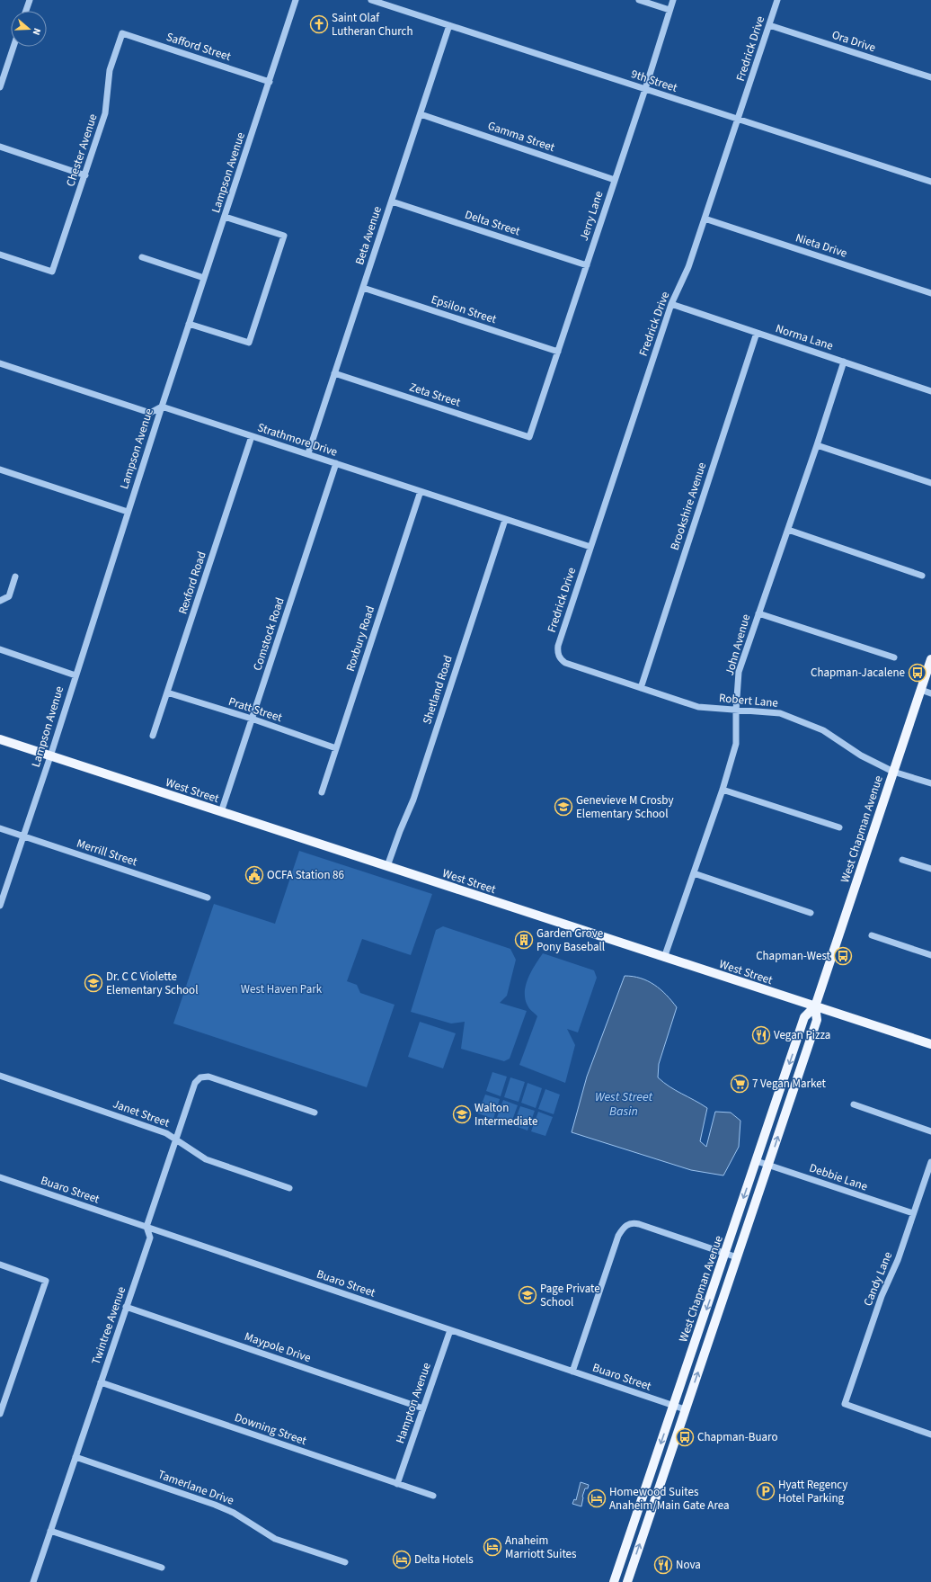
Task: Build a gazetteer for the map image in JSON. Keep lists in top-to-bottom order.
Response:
{
  "streets": {
    "main road": ["West Street", "West Chapman Avenue"],
    "street": [
      "Ora Drive",
      "Safford Street",
      "Fredrick Drive",
      "9th Street",
      "Gamma Street",
      "Chester Avenue",
      "Lampson Avenue",
      "Jerry Lane",
      "Delta Street",
      "Beta Avenue",
      "Nieta Drive",
      "Epsilon Street",
      "Norma Lane",
      "Zeta Street",
      "Strathmore Drive",
      "Brookshire Avenue",
      "Rexford Road",
      "Comstock Road",
      "Roxbury Road",
      "John Avenue",
      "Shetland Road",
      "Robert Lane",
      "Pratt Street",
      "Merrill Street",
      "Janet Street",
      "Debbie Lane",
      "Buaro Street",
      "Candy Lane",
      "Twintree Avenue",
      "Maypole Drive",
      "Hampton Avenue",
      "Downing Street",
      "Tamerlane Drive"
    ]
  },
  "crossings": [
    ["Ora Drive", "Fredrick Drive"],
    ["Safford Street", "Chester Avenue"],
    ["Safford Street", "Lampson Avenue"],
    ["Fredrick Drive", "9th Street"],
    ["Fredrick Drive", "Nieta Drive"],
    ["Fredrick Drive", "Norma Lane"],
    ["Fredrick Drive", "Strathmore Drive"],
    ["Fredrick Drive", "Robert Lane"],
    ["9th Street", "Jerry Lane"],
    ["9th Street", "Beta Avenue"],
    ["Gamma Street", "Jerry Lane"],
    ["Gamma Street", "Beta Avenue"],
    ["Lampson Avenue", "Strathmore Drive"],
    ["Lampson Avenue", "West Street"],
    ["Lampson Avenue", "Merrill Street"],
    ["Jerry Lane", "Delta Street"],
    ["Jerry Lane", "Epsilon Street"],
    ["Jerry Lane", "Zeta Street"],
    ["Delta Street", "Beta Avenue"],
    ["Beta Avenue", "Epsilon Street"],
    ["Beta Avenue", "Zeta Street"],
    ["Beta Avenue", "Strathmore Drive"],
    ["Norma Lane", "Brookshire Avenue"],
    ["Norma Lane", "John Avenue"],
    ["Strathmore Drive", "Rexford Road"],
    ["Strathmore Drive", "Comstock Road"],
    ["Strathmore Drive", "Roxbury Road"],
    ["Strathmore Drive", "Shetland Road"],
    ["Brookshire Avenue", "Robert Lane"],
    ["Rexford Road", "Pratt Street"],
    ["Comstock Road", "Pratt Street"],
    ["Comstock Road", "West Street"],
    ["Roxbury Road", "Pratt Street"],
    ["John Avenue", "Robert Lane"],
    ["John Avenue", "West Street"],
    ["Shetland Road", "West Street"],
    ["Robert Lane", "West Chapman Avenue"],
    ["West Street", "West Chapman Avenue"],
    ["West Chapman Avenue", "Debbie Lane"],
    ["West Chapman Avenue", "Buaro Street"],
    ["Janet Street", "Twintree Avenue"],
    ["Debbie Lane", "Candy Lane"],
    ["Buaro Street", "Twintree Avenue"],
    ["Buaro Street", "Hampton Avenue"],
    ["Twintree Avenue", "Maypole Drive"],
    ["Twintree Avenue", "Downing Street"],
    ["Twintree Avenue", "Tamerlane Drive"],
    ["Maypole Drive", "Hampton Avenue"],
    ["Hampton Avenue", "Downing Street"]
  ],
  "water": ["West Street Basin"],
  "parks": ["West Haven Park"],
  "places": {
    "church": ["Saint Olaf Lutheran Church"],
    "bus stop": ["Chapman-Jacalene", "Chapman-West", "Chapman-Buaro"],
    "school or university": [
      "Genevieve M Crosby Elementary School",
      "Dr. C C Violette Elementary School",
      "Walton Intermediate",
      "Page Private School"
    ],
    "public building": ["OCFA Station 86"],
    "building": ["Garden Grove Pony Baseball"],
    "restaurant": ["Vegan Pizza", "Nova"],
    "supermarket": ["7 Vegan Market"],
    "parking": ["Hyatt Regency Hotel Parking"],
    "hotel": ["Homewood Suites Anaheim/Main Gate Area", "Anaheim Marriott Suites", "Delta Hotels"]
  },
  "north": "right"
}
